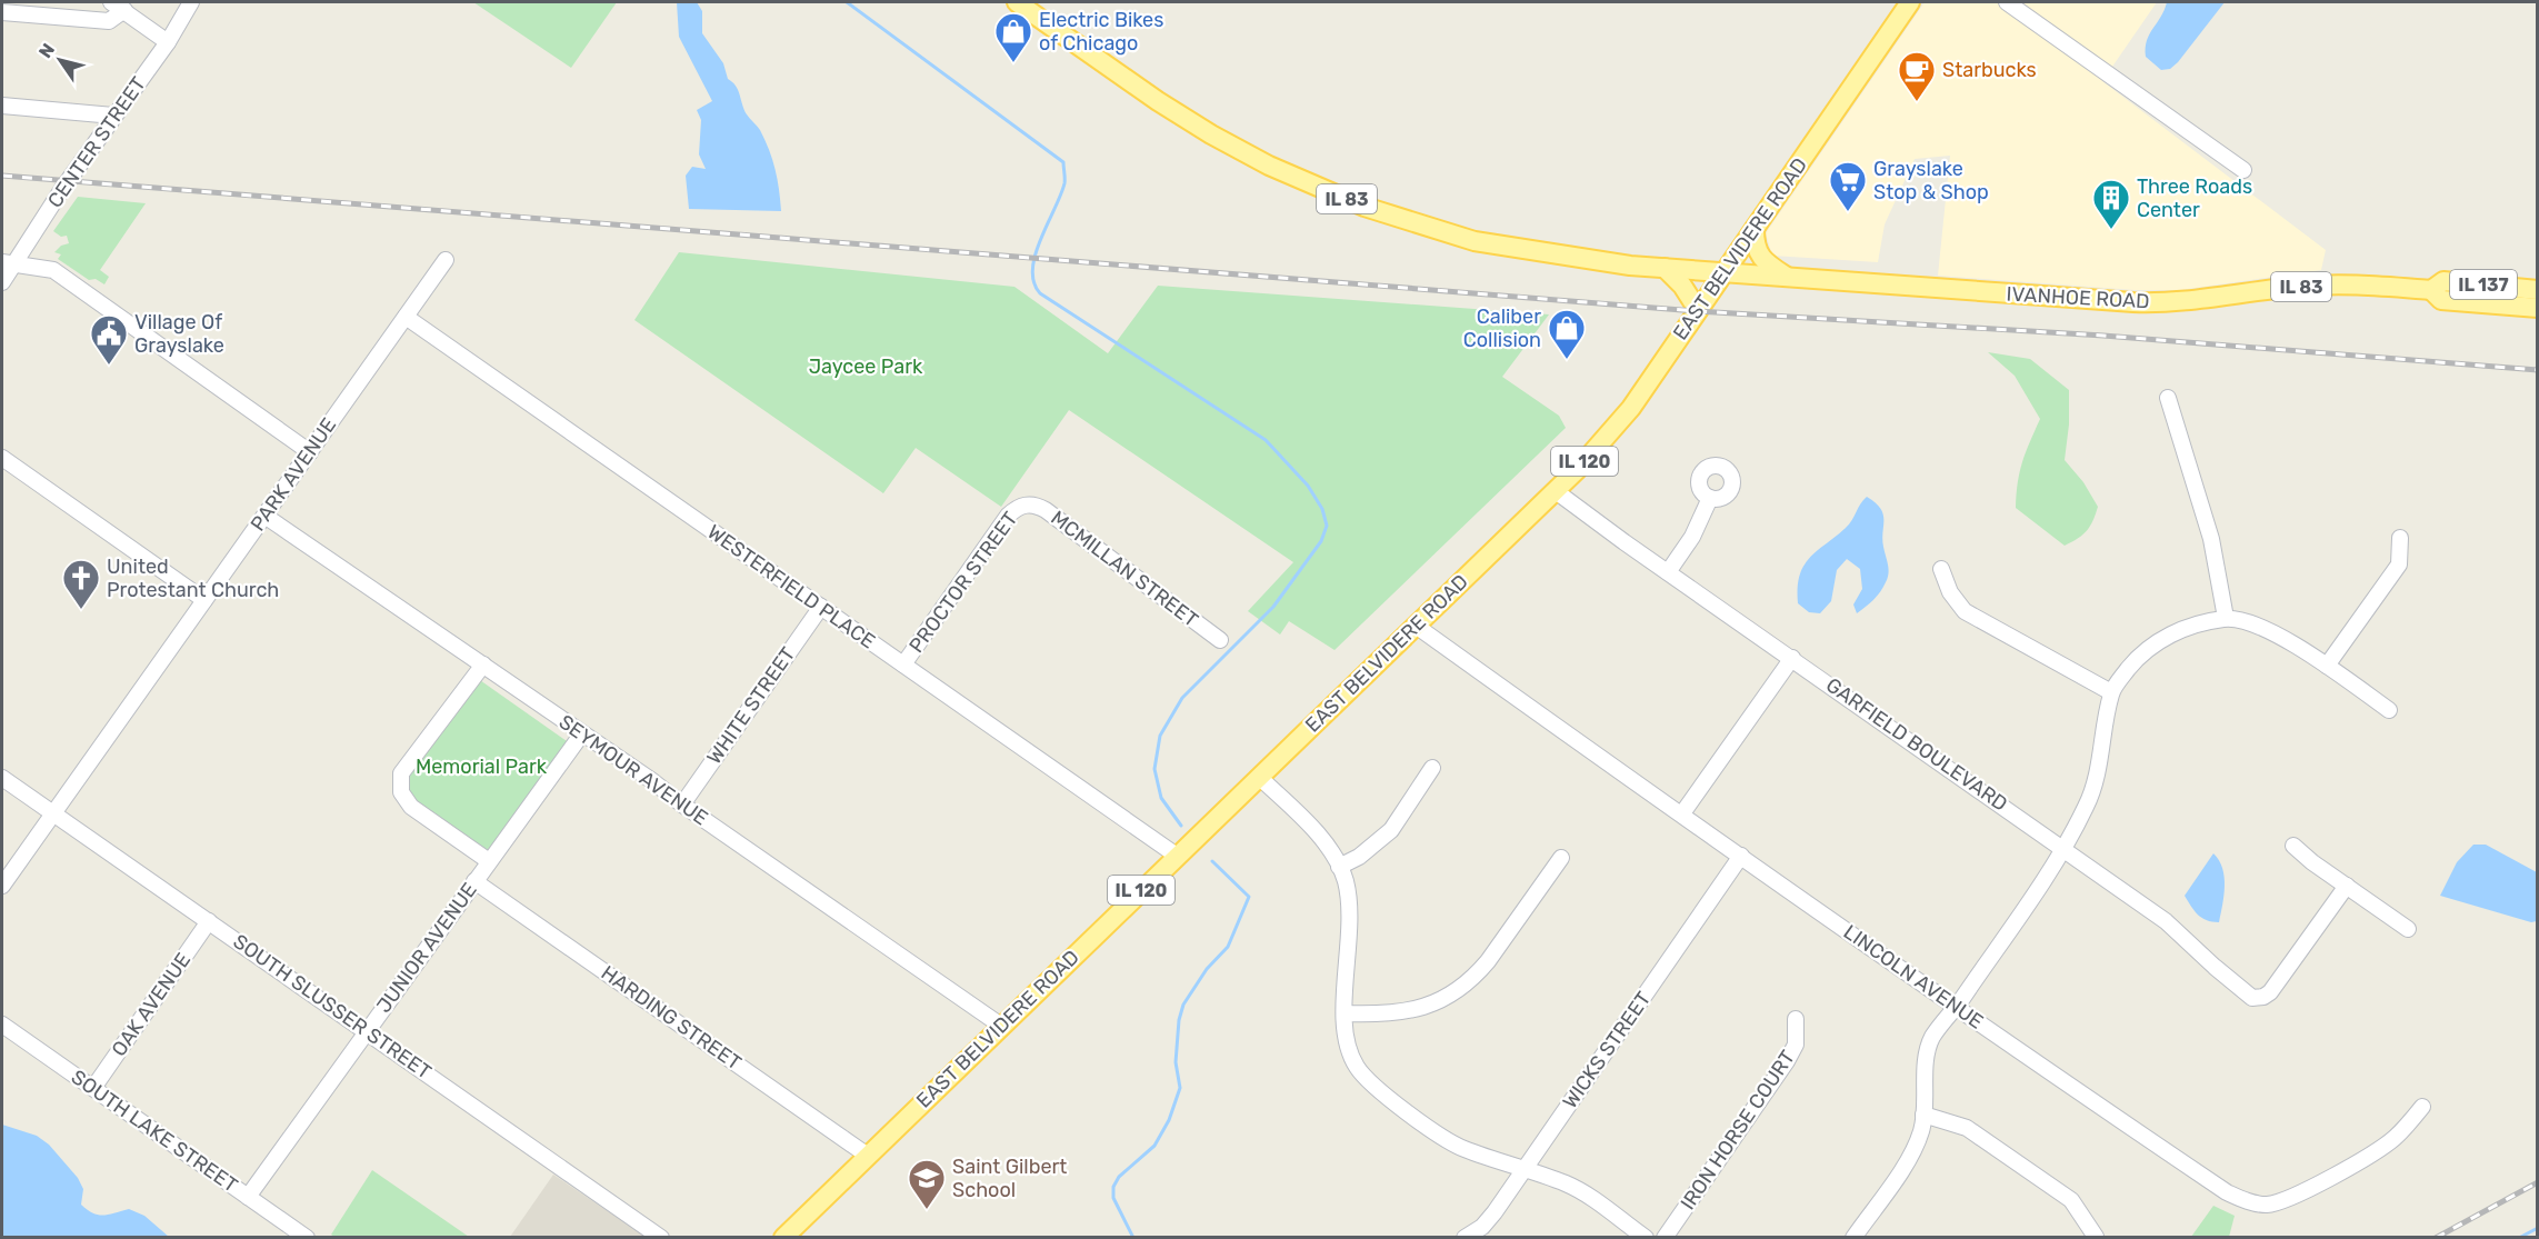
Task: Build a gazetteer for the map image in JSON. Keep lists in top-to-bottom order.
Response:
{
  "streets": {
    "main road": [
      "IL 83",
      "EAST BELVIDERE ROAD",
      "IL 137",
      "IVANHOE ROAD",
      "IL 120"
    ],
    "street": [
      "CENTER STREET",
      "PARK AVENUE",
      "MCMILLAN STREET",
      "PROCTOR STREET",
      "WESTERFIELD PLACE",
      "WHITE STREET",
      "GARFIELD BOULEVARD",
      "SEYMOUR AVENUE",
      "JUNIOR AVENUE",
      "LINCOLN AVENUE",
      "OAK AVENUE",
      "SOUTH SLUSSER STREET",
      "HARDING STREET",
      "WICKS STREET",
      "IRON HORSE COURT",
      "SOUTH LAKE STREET"
    ]
  },
  "crossings": [
    ["IL 83", "EAST BELVIDERE ROAD"],
    ["IL 83", "IVANHOE ROAD"],
    ["EAST BELVIDERE ROAD", "IVANHOE ROAD"],
    ["EAST BELVIDERE ROAD", "WESTERFIELD PLACE"],
    ["EAST BELVIDERE ROAD", "GARFIELD BOULEVARD"],
    ["EAST BELVIDERE ROAD", "SEYMOUR AVENUE"],
    ["EAST BELVIDERE ROAD", "LINCOLN AVENUE"],
    ["EAST BELVIDERE ROAD", "HARDING STREET"],
    ["IL 137", "IVANHOE ROAD"],
    ["PARK AVENUE", "WESTERFIELD PLACE"],
    ["PARK AVENUE", "SEYMOUR AVENUE"],
    ["PARK AVENUE", "SOUTH SLUSSER STREET"],
    ["MCMILLAN STREET", "PROCTOR STREET"],
    ["PROCTOR STREET", "WESTERFIELD PLACE"],
    ["WESTERFIELD PLACE", "WHITE STREET"],
    ["WHITE STREET", "SEYMOUR AVENUE"],
    ["SEYMOUR AVENUE", "JUNIOR AVENUE"],
    ["JUNIOR AVENUE", "SOUTH SLUSSER STREET"],
    ["JUNIOR AVENUE", "HARDING STREET"],
    ["JUNIOR AVENUE", "SOUTH LAKE STREET"],
    ["LINCOLN AVENUE", "WICKS STREET"],
    ["OAK AVENUE", "SOUTH SLUSSER STREET"],
    ["OAK AVENUE", "SOUTH LAKE STREET"]
  ],
  "parks": ["Jaycee Park", "Memorial Park"],
  "places": {
    "shop": ["Electric Bikes of Chicago", "Caliber Collision"],
    "cafe": ["Starbucks"],
    "supermarket": ["Grayslake Stop & Shop"],
    "building": ["Three Roads Center"],
    "public building": ["Village Of Grayslake"],
    "church": ["United Protestant Church"],
    "school or university": ["Saint Gilbert School"]
  },
  "north": "top left"
}
